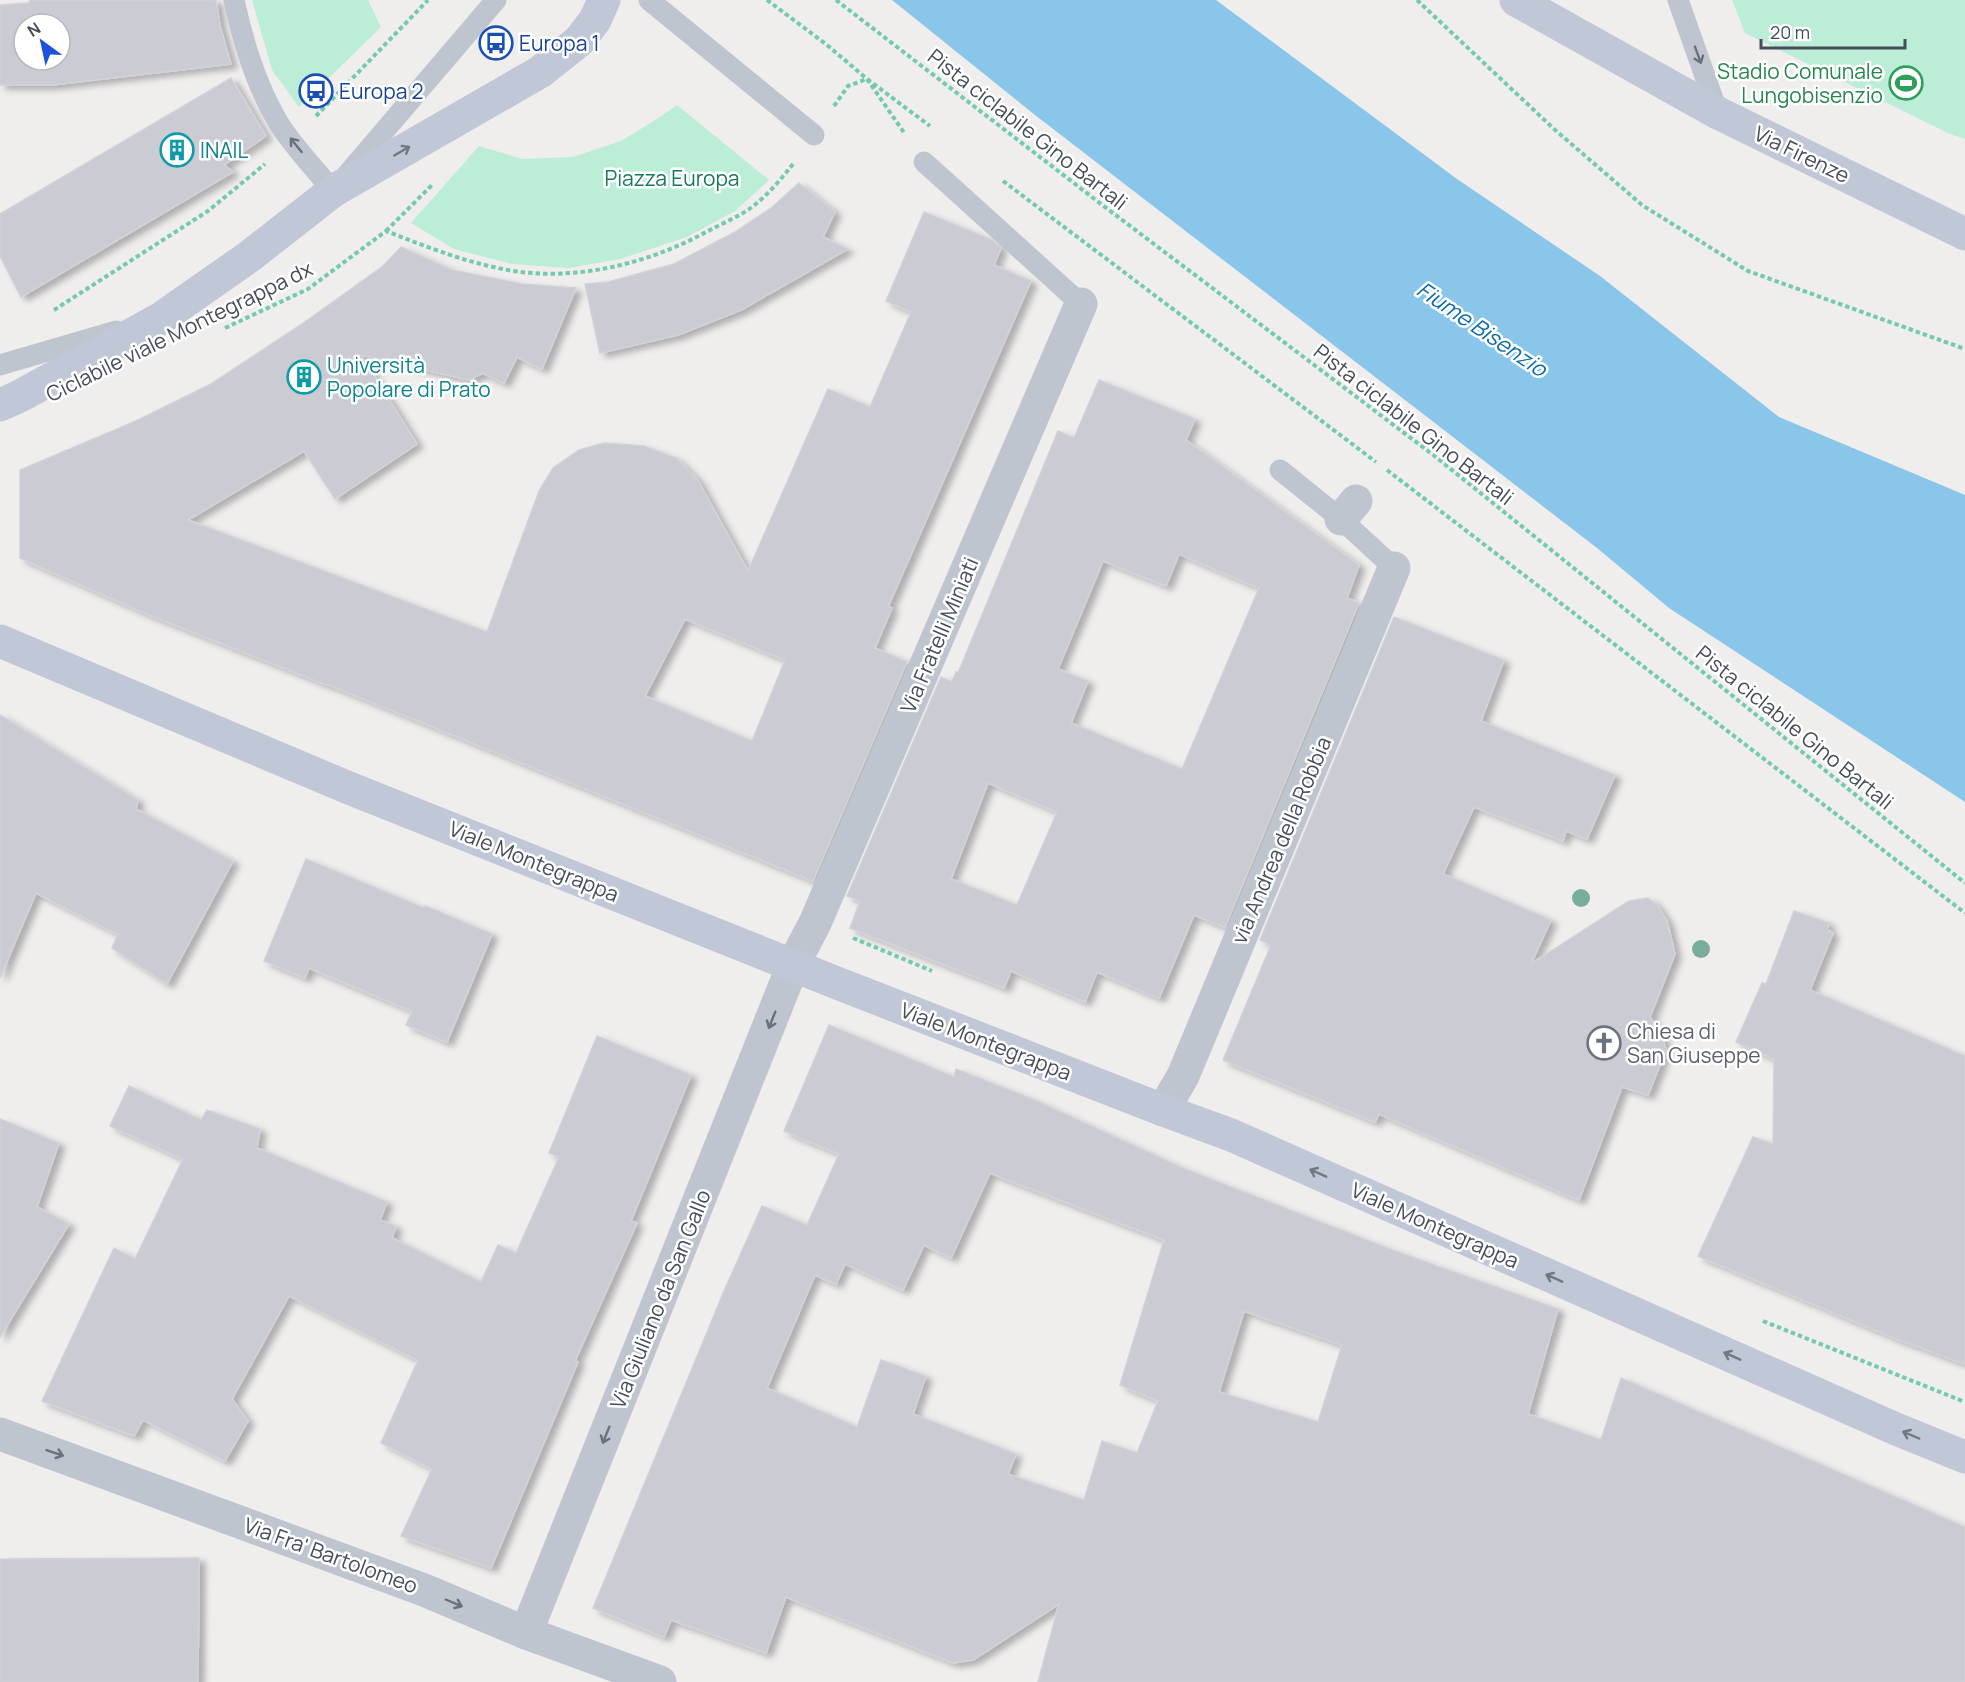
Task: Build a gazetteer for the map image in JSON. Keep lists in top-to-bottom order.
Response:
{
  "streets": {
    "street": [
      "Via Firenze",
      "Via Fratelli Miniati",
      "via Andrea della Robbia",
      "Viale Montegrappa",
      "Via Giuliano da San Gallo",
      "Via Fra' Bartolomeo"
    ],
    "path": ["Pista ciclabile Gino Bartali", "Ciclabile viale Montegrappa dx"]
  },
  "crossings": [
    ["Via Fratelli Miniati", "Viale Montegrappa"],
    ["Via Fratelli Miniati", "Via Giuliano da San Gallo"],
    ["via Andrea della Robbia", "Viale Montegrappa"],
    ["Viale Montegrappa", "Via Giuliano da San Gallo"],
    ["Via Giuliano da San Gallo", "Via Fra' Bartolomeo"]
  ],
  "one_way": ["Viale Montegrappa", "Via Giuliano da San Gallo", "Via Fra' Bartolomeo"],
  "water": ["Fiume Bisenzio"],
  "parks": ["Piazza Europa"],
  "places": {
    "bus stop": ["Europa 1", "Europa 2"],
    "sports": ["Stadio Comunale Lungobisenzio"],
    "building": ["INAIL", "Università Popolare di Prato"],
    "church": ["Chiesa di San Giuseppe"]
  },
  "scale_bar": "20 m",
  "north": "top left"
}
